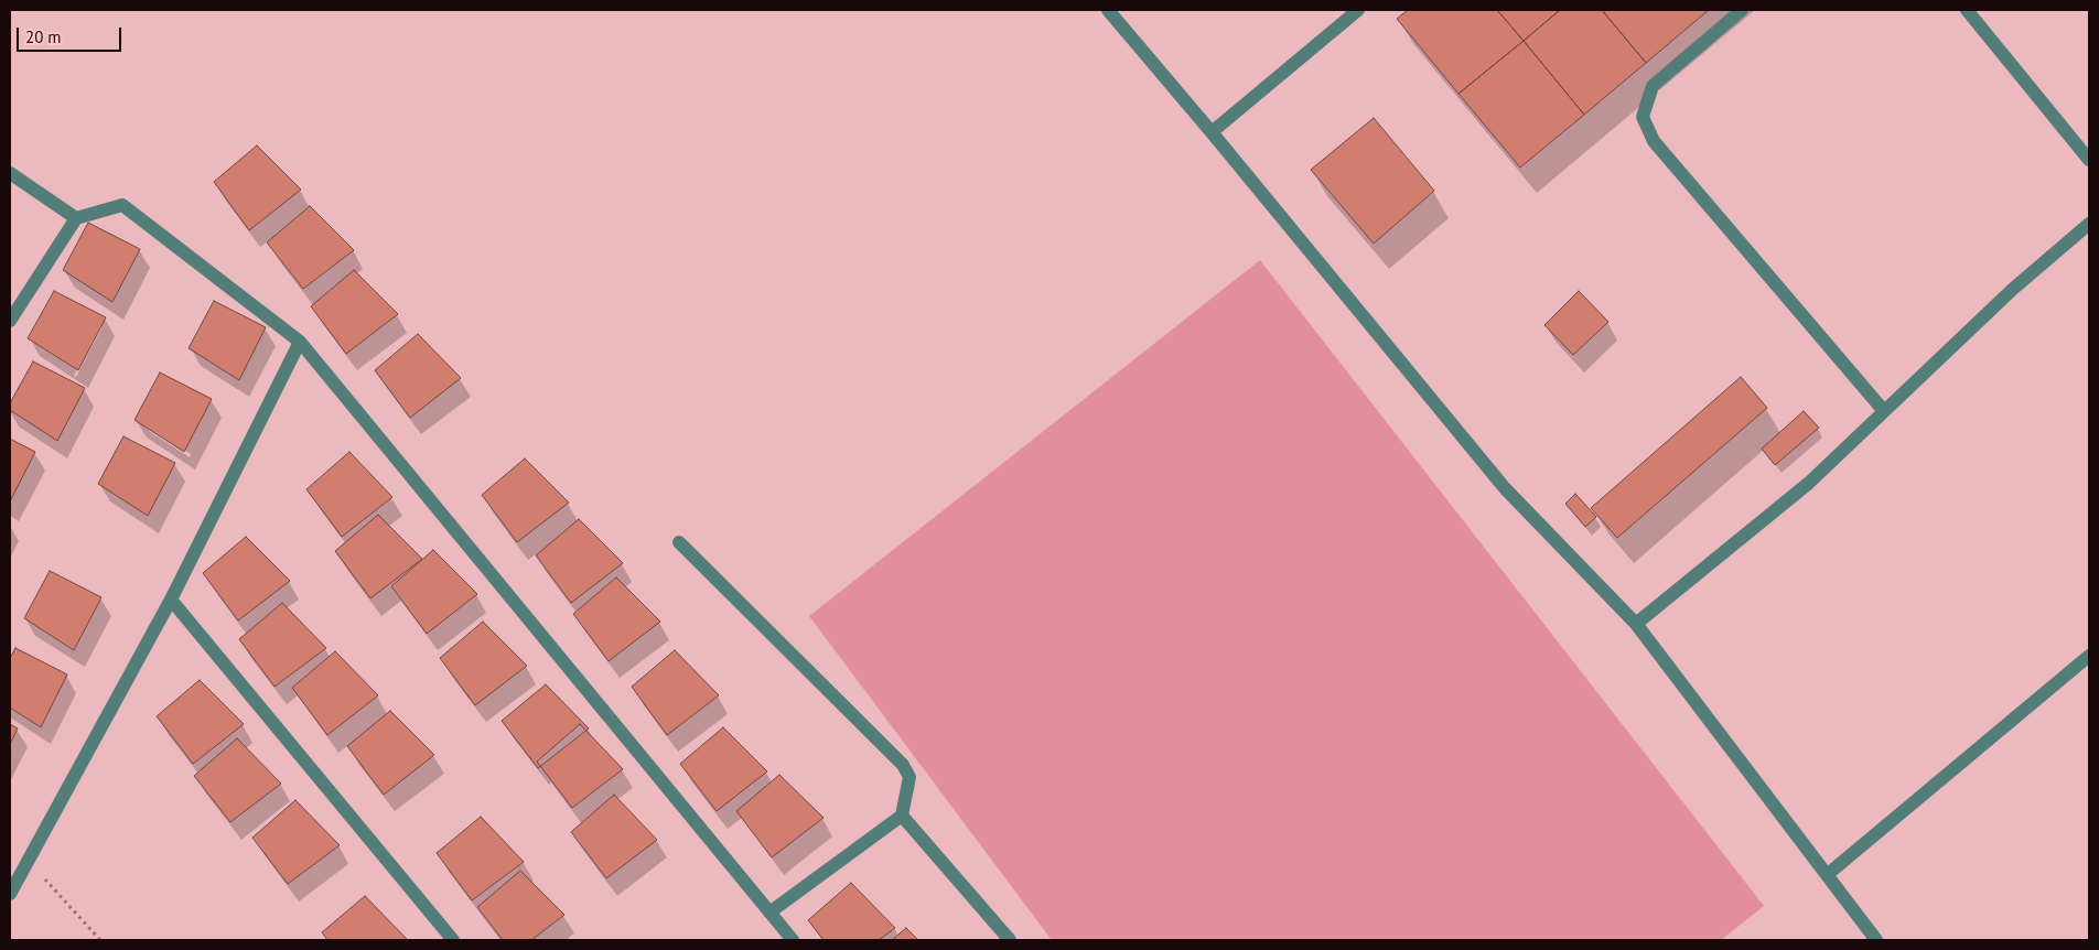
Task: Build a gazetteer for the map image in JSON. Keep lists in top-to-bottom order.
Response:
{
  "scale_bar": "20 m"
}
